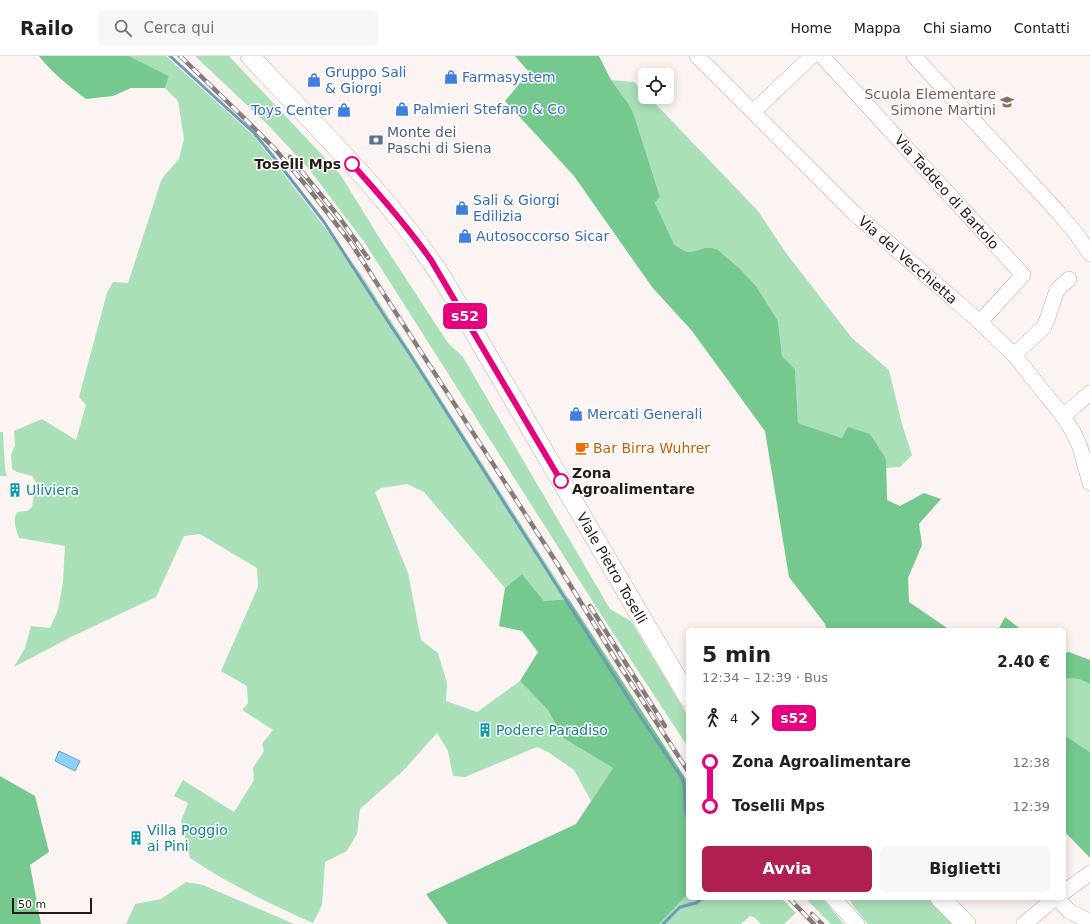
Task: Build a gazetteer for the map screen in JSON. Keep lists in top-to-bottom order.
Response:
{
  "streets": {
    "main road": ["Viale Pietro Toselli"],
    "street": ["Via Taddeo di Bartolo", "Via del Vecchietta"]
  },
  "crossings": [
    ["Via Taddeo di Bartolo", "Via del Vecchietta"]
  ],
  "places": {
    "shop": [
      "Farmasystem",
      "Gruppo Sali & Giorgi",
      "Palmieri Stefano & Co",
      "Toys Center",
      "Sali & Giorgi Edilizia",
      "Autosoccorso Sicar",
      "Mercati Generali"
    ],
    "school or university": ["Scuola Elementare Simone Martini"],
    "bank": ["Monte dei Paschi di Siena"],
    "other": ["Toselli Mps", "Zona Agroalimentare"],
    "cafe": ["Bar Birra Wuhrer"],
    "building": ["Uliviera", "Podere Paradiso", "Villa Poggio ai Pini"]
  },
  "lines": ["bus line s52"],
  "scale_bar": "50 m",
  "page": {
    "header": "Railo",
    "search": "Cerca qui",
    "nav": [
      "Home",
      "Mappa",
      "Chi siamo",
      "Contatti"
    ],
    "on_map": "s52",
    "heading": ["5 min", "12:34 – 12:39 · Bus", "2.40 €"],
    "legs": ["4", "s52"],
    "list": [
      {
        "name": "Zona Agroalimentare",
        "value": "12:38"
      },
      {
        "name": "Toselli Mps",
        "value": "12:39"
      }
    ],
    "buttons": ["Avvia", "Biglietti"],
    "scale": "50 m"
  }
}
